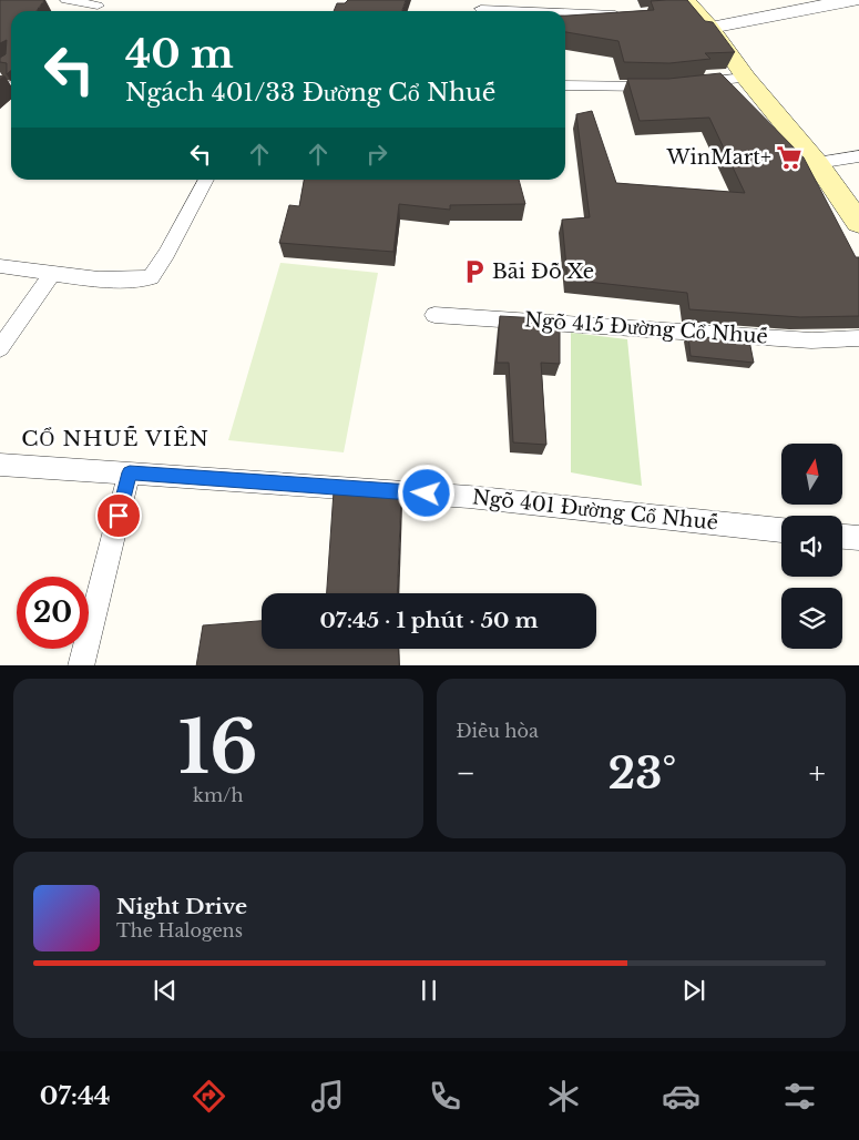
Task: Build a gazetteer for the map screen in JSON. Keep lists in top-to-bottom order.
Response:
{
  "streets": {
    "lane": ["Ngõ 415 Đường Cổ Nhuế", "Ngõ 401 Đường Cổ Nhuế"]
  },
  "districts": ["CỔ NHUẾ VIÊN"],
  "places": {
    "supermarket": ["WinMart+"],
    "parking": ["Bãi Đỗ Xe"]
  },
  "north": "top",
  "page": {
    "turn": ["40 m", "Ngách 401/33 Đường Cổ Nhuế"],
    "limit": "20",
    "trip": "07:45 · 1 phút · 50 m",
    "tile": [
      ["16", "km/h"],
      "Điều hòa"
    ],
    "heat": ["−", "23°", "+"],
    "song": ["Night Drive", "The Halogens"],
    "tabs": "07:44"
  }
}
